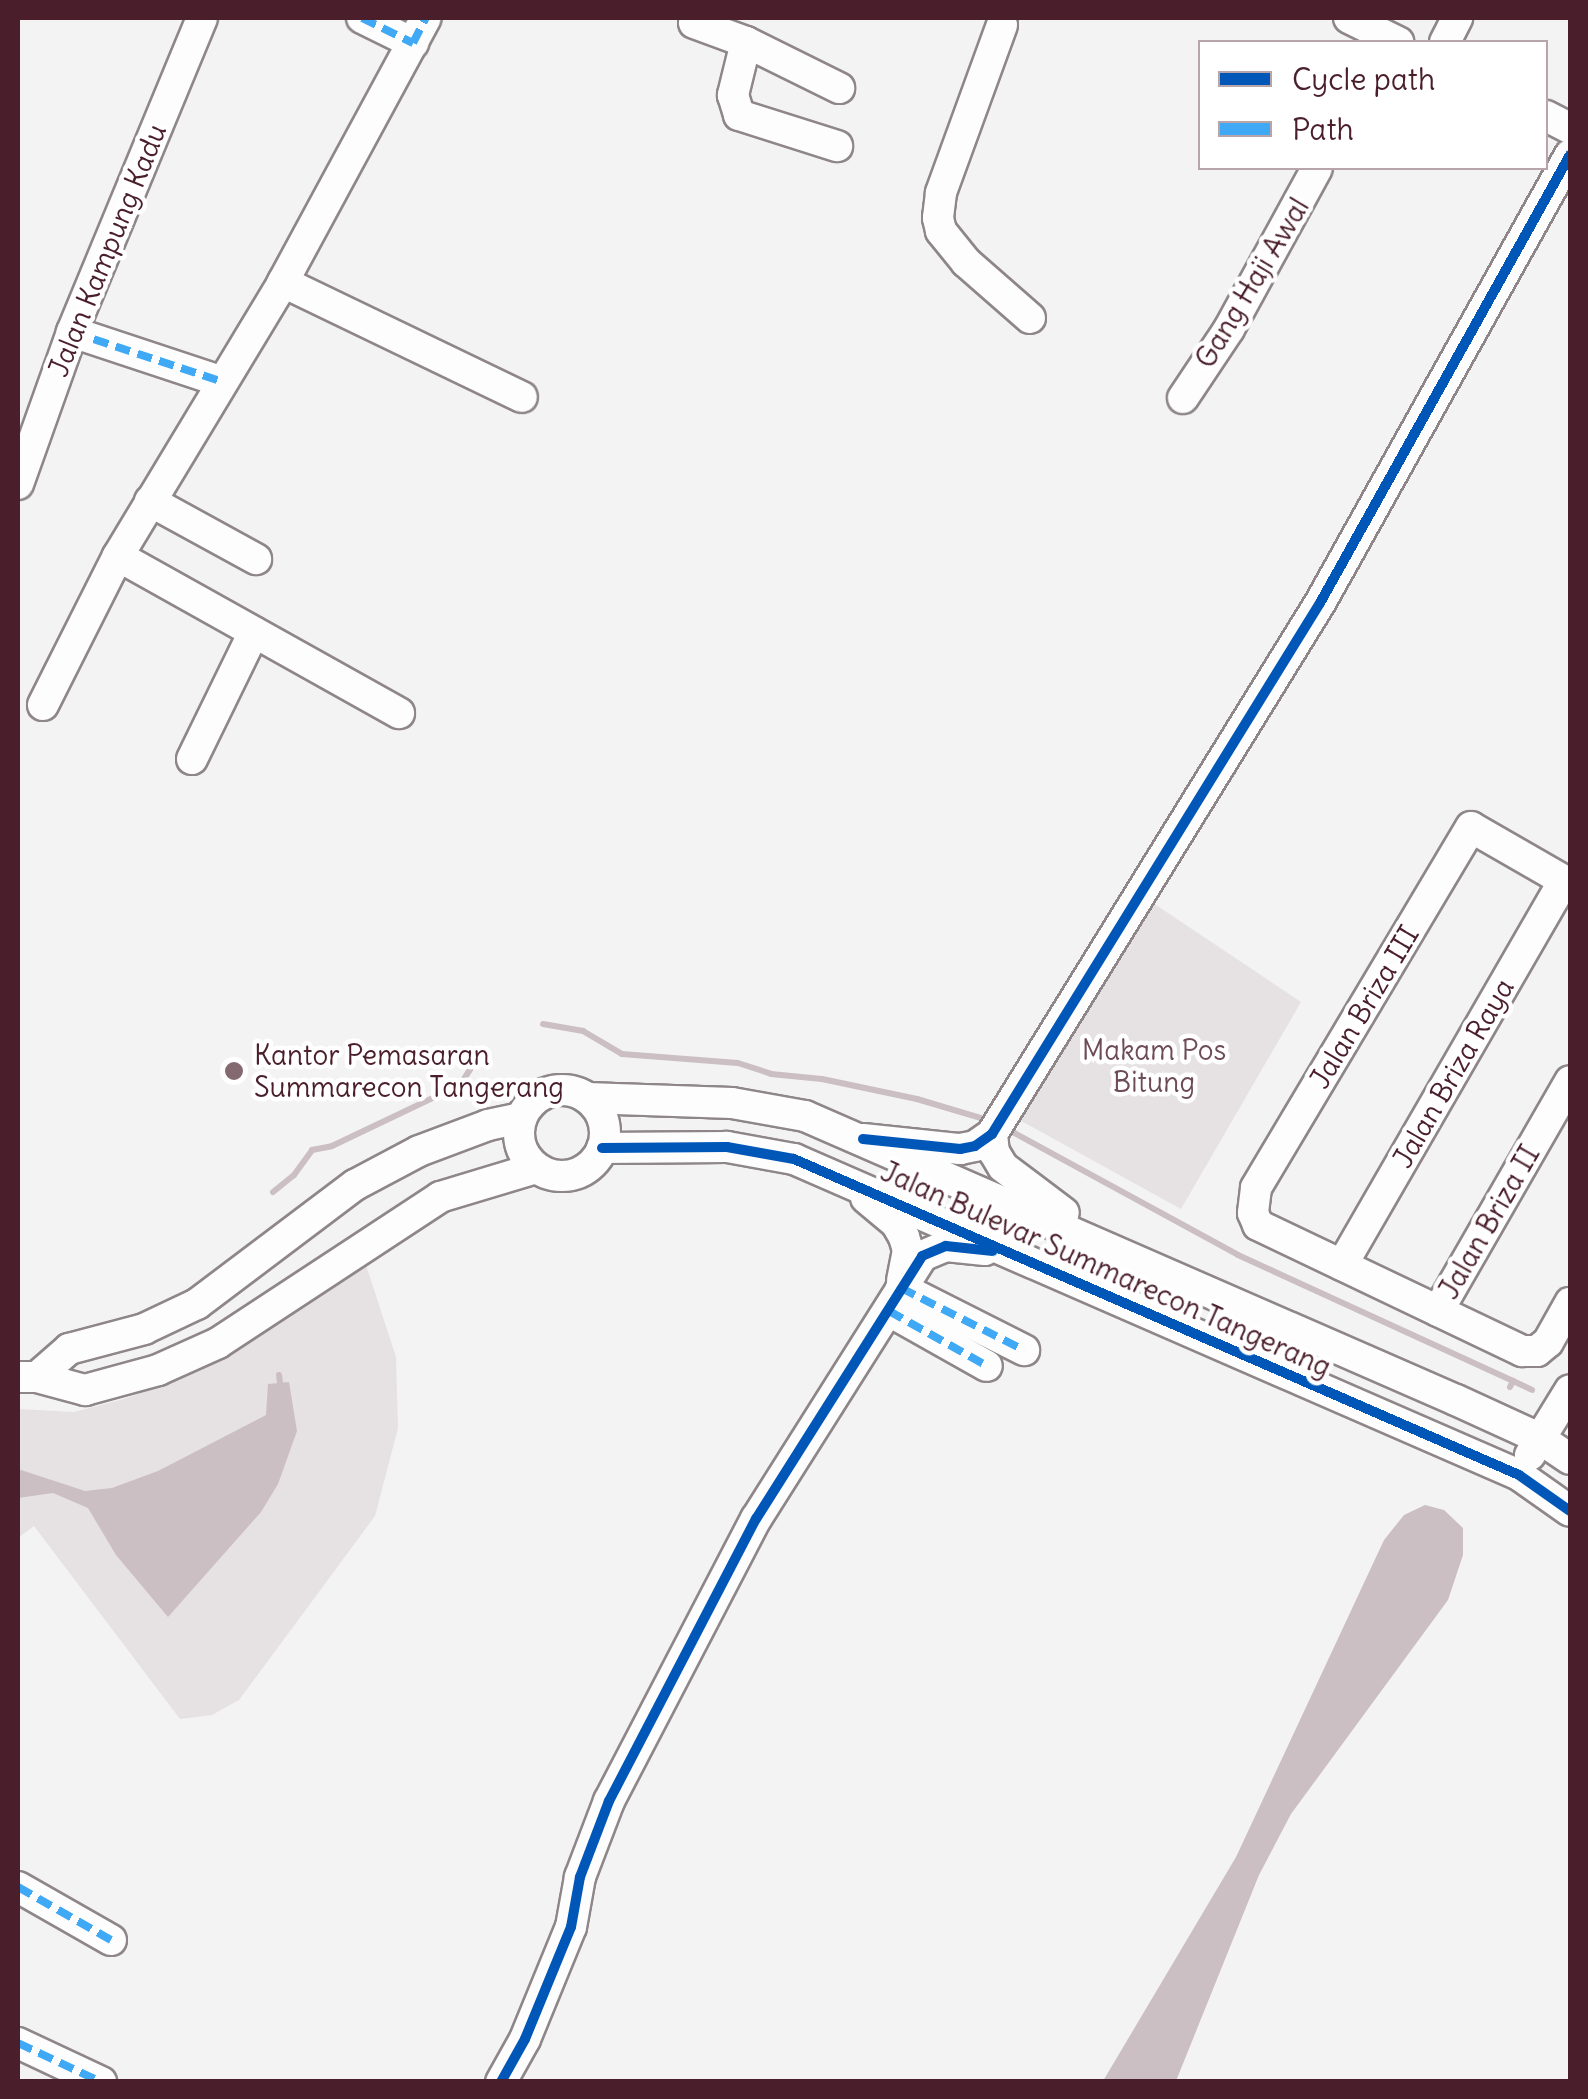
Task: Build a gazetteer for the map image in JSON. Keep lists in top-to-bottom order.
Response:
{
  "streets": {
    "street": [
      "Jalan Kampung Kadu",
      "Gang Haji Awal",
      "Jalan Briza III",
      "Jalan Briza Raya",
      "Jalan Briza II",
      "Jalan Bulevar Summarecon Tangerang"
    ]
  },
  "crossings": [
    ["Jalan Briza III", "Jalan Briza Raya"]
  ],
  "parks": ["Makam Pos Bitung"],
  "places": ["Kantor Pemasaran Summarecon Tangerang"],
  "legend": ["Cycle path", "Path"]
}
